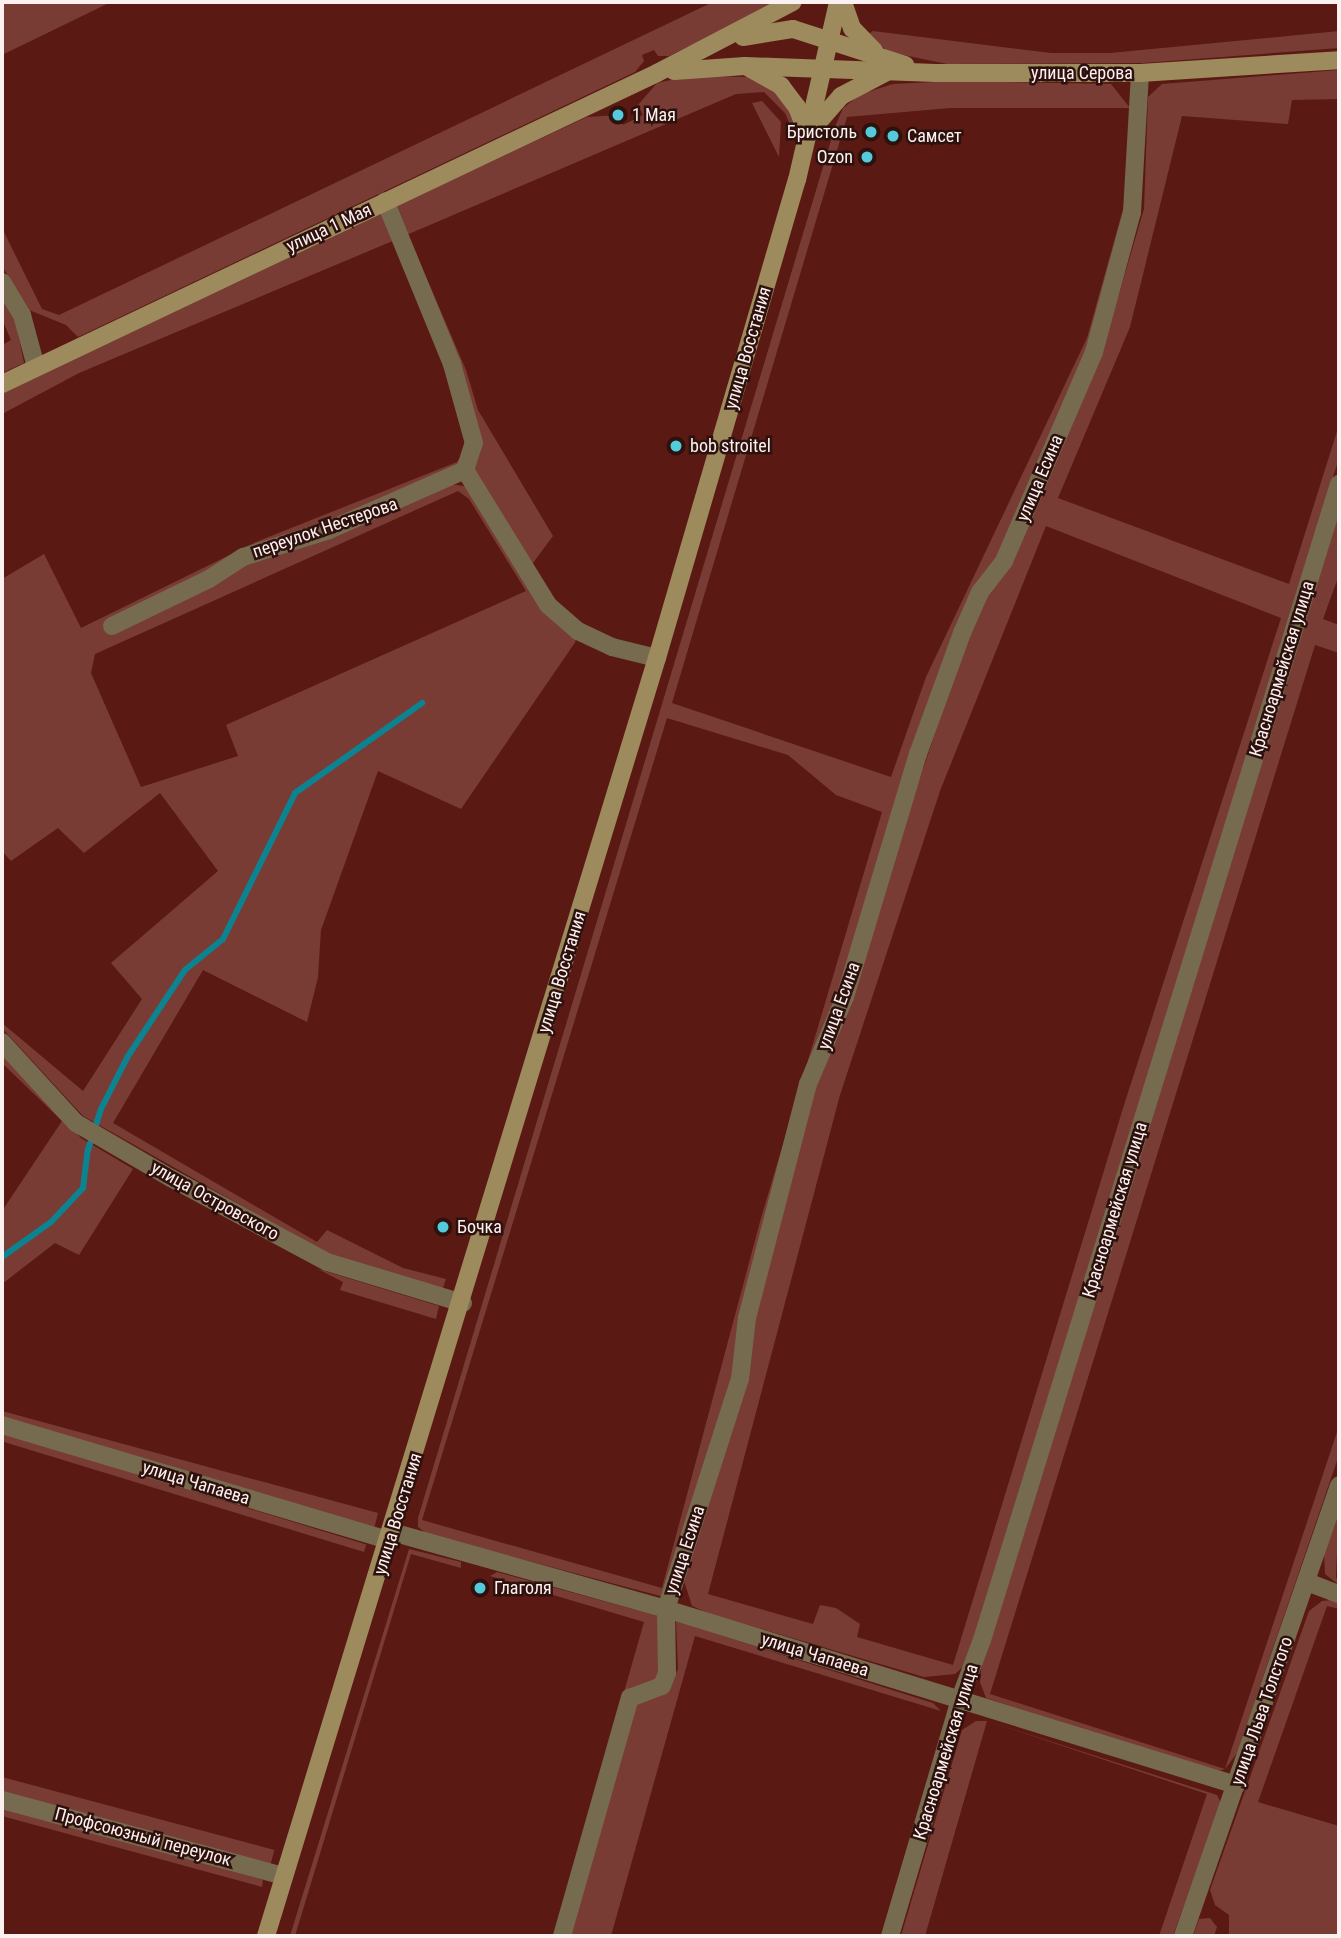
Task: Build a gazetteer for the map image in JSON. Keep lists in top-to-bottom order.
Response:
{
  "streets": {
    "street": [
      "улица Серова",
      "улица 1 Мая",
      "улица Восстания",
      "улица Есина",
      "переулок Нестерова",
      "Красноармейская улица",
      "улица Островского",
      "улица Чапаева",
      "улица Льва Толстого",
      "Профсоюзный переулок"
    ]
  },
  "crossings": [
    ["улица Серова", "улица 1 Мая"],
    ["улица Серова", "улица Восстания"],
    ["улица Серова", "улица Есина"],
    ["улица 1 Мая", "улица Восстания"],
    ["улица Восстания", "улица Островского"],
    ["улица Восстания", "улица Чапаева"],
    ["улица Восстания", "Профсоюзный переулок"],
    ["улица Есина", "улица Чапаева"],
    ["Красноармейская улица", "улица Чапаева"],
    ["улица Чапаева", "улица Льва Толстого"]
  ],
  "places": [
    "1 Мая",
    "Бристоль",
    "Самсет",
    "Ozon",
    "bob stroitel",
    "Бочка",
    "Глаголя"
  ]
}
